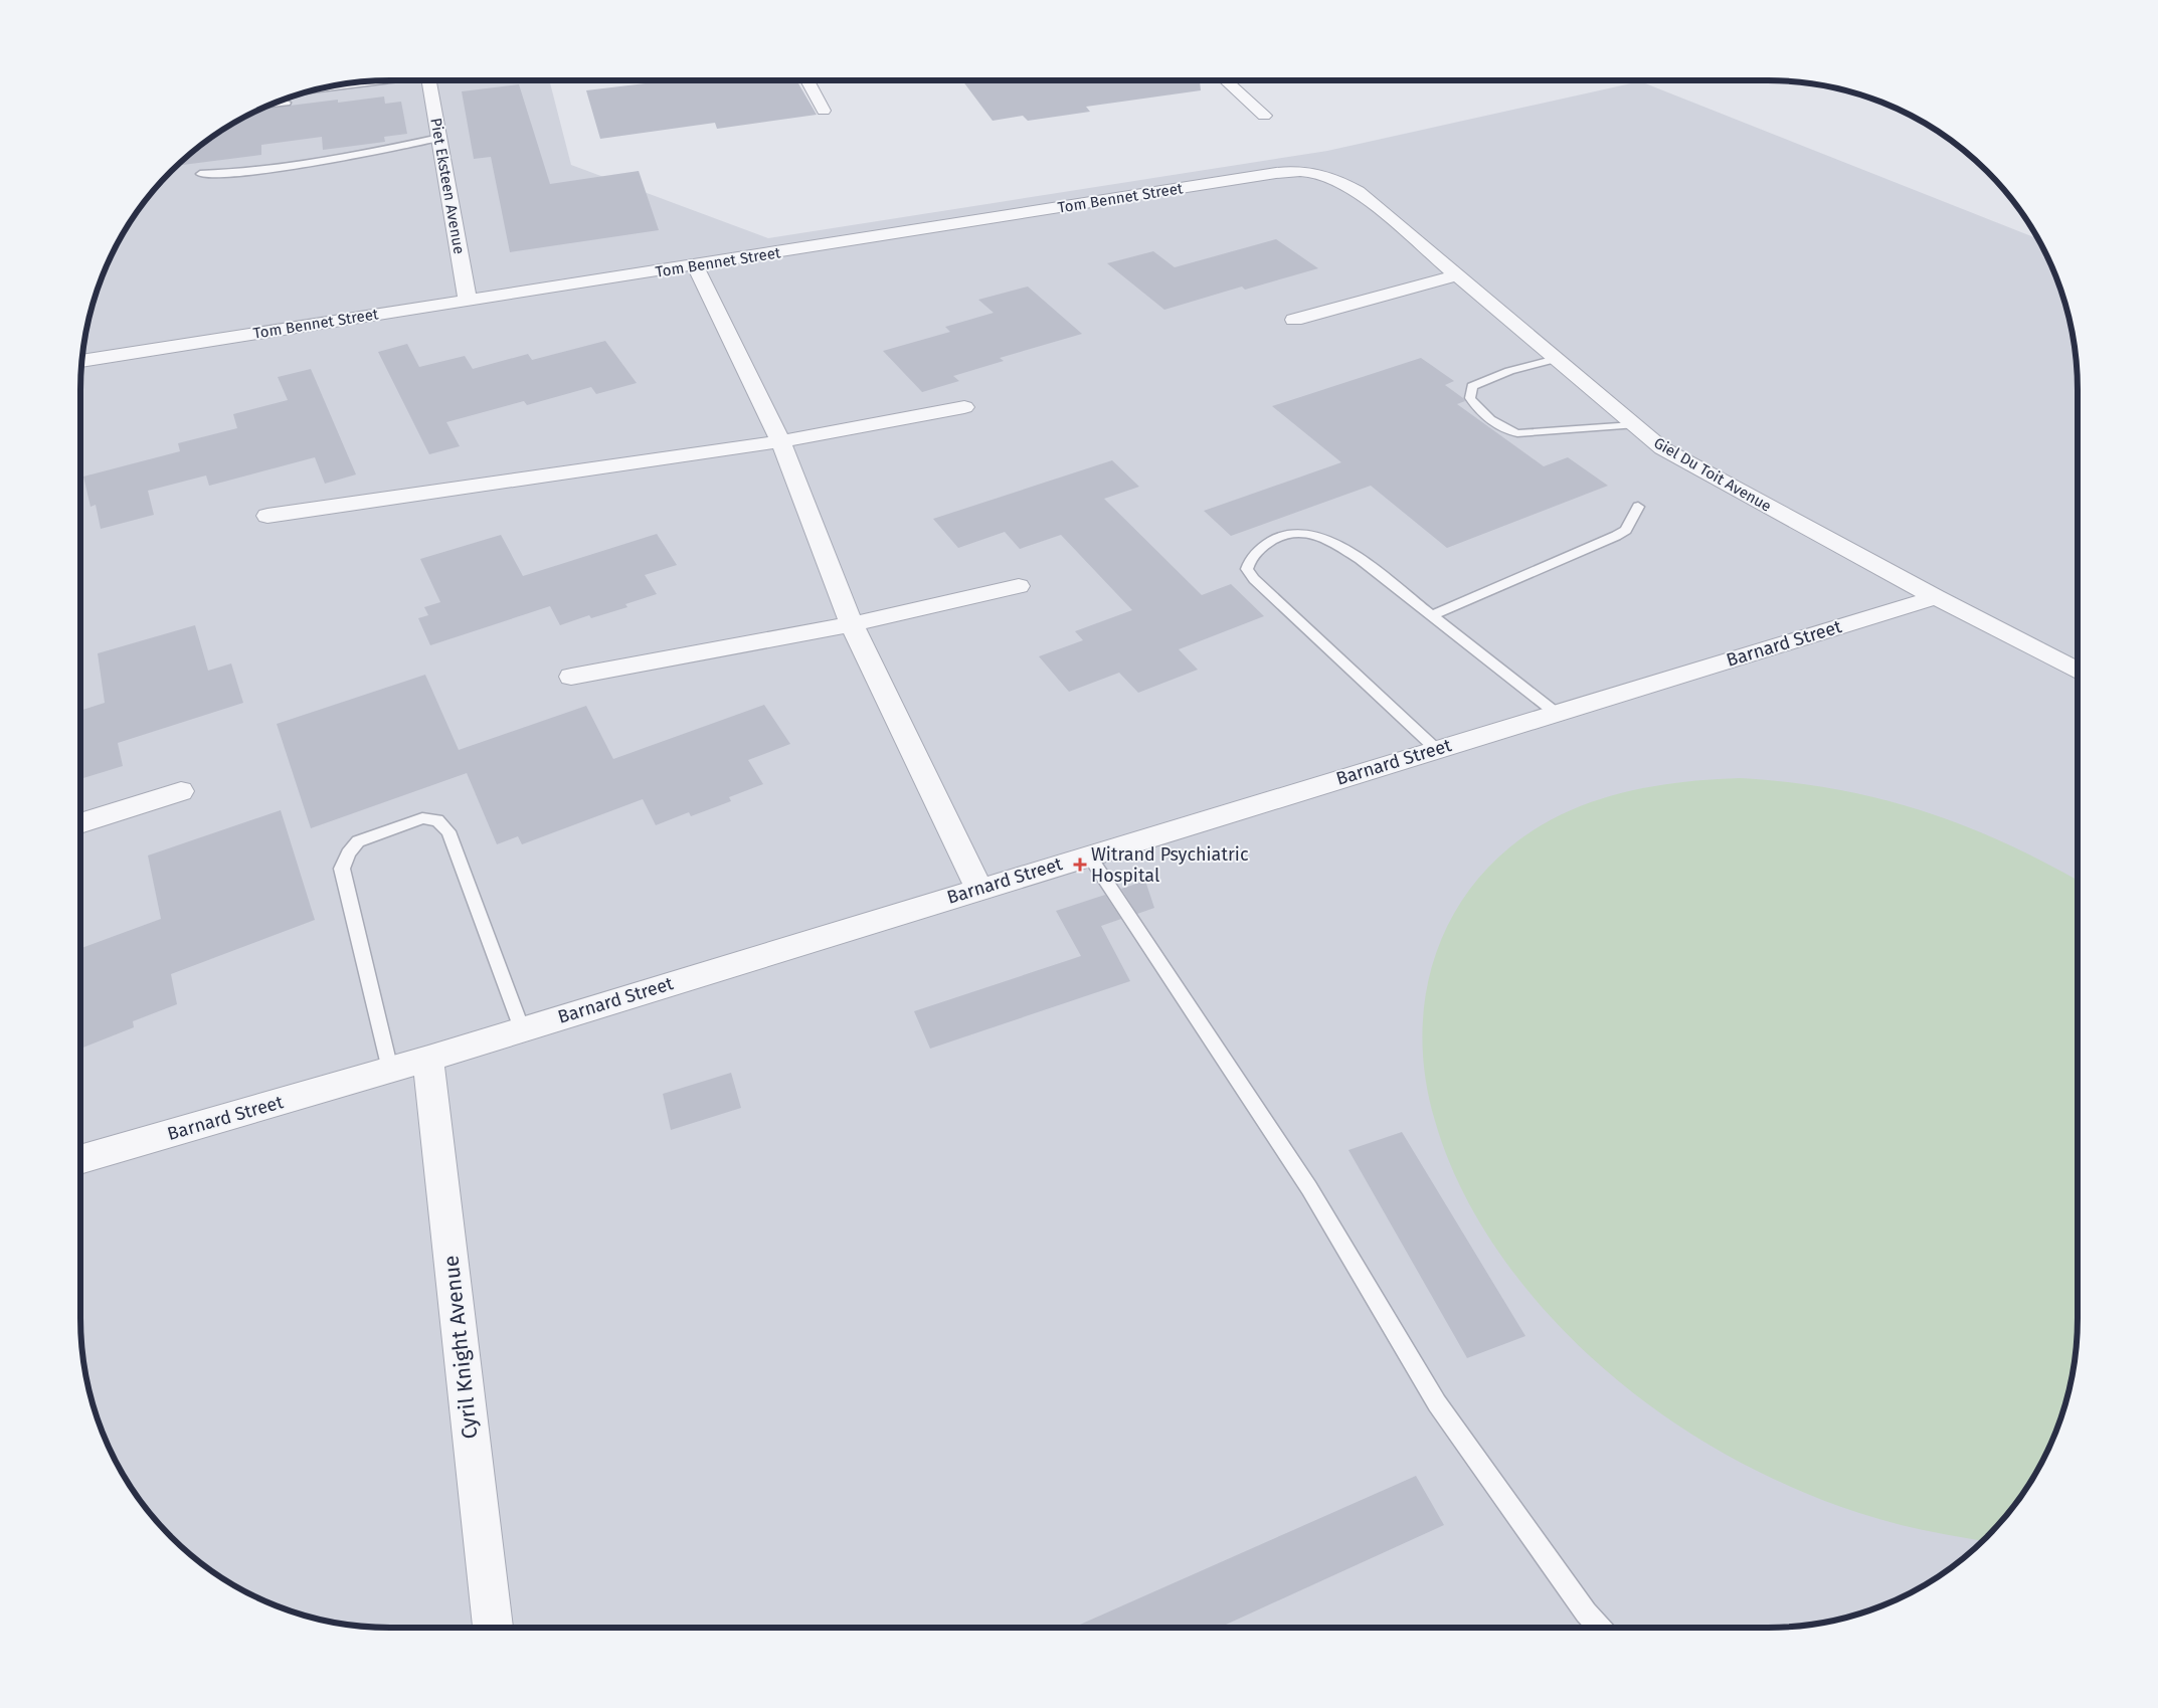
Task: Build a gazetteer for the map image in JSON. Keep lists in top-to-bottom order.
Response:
{
  "streets": {
    "street": [
      "Piet Eksteen Avenue",
      "Tom Bennet Street",
      "Giel Du Toit Avenue",
      "Barnard Street",
      "Cyril Knight Avenue"
    ]
  },
  "crossings": [
    ["Piet Eksteen Avenue", "Tom Bennet Street"],
    ["Tom Bennet Street", "Giel Du Toit Avenue"],
    ["Giel Du Toit Avenue", "Barnard Street"],
    ["Barnard Street", "Cyril Knight Avenue"]
  ],
  "places": {
    "health": ["Witrand Psychiatric Hospital"]
  }
}
